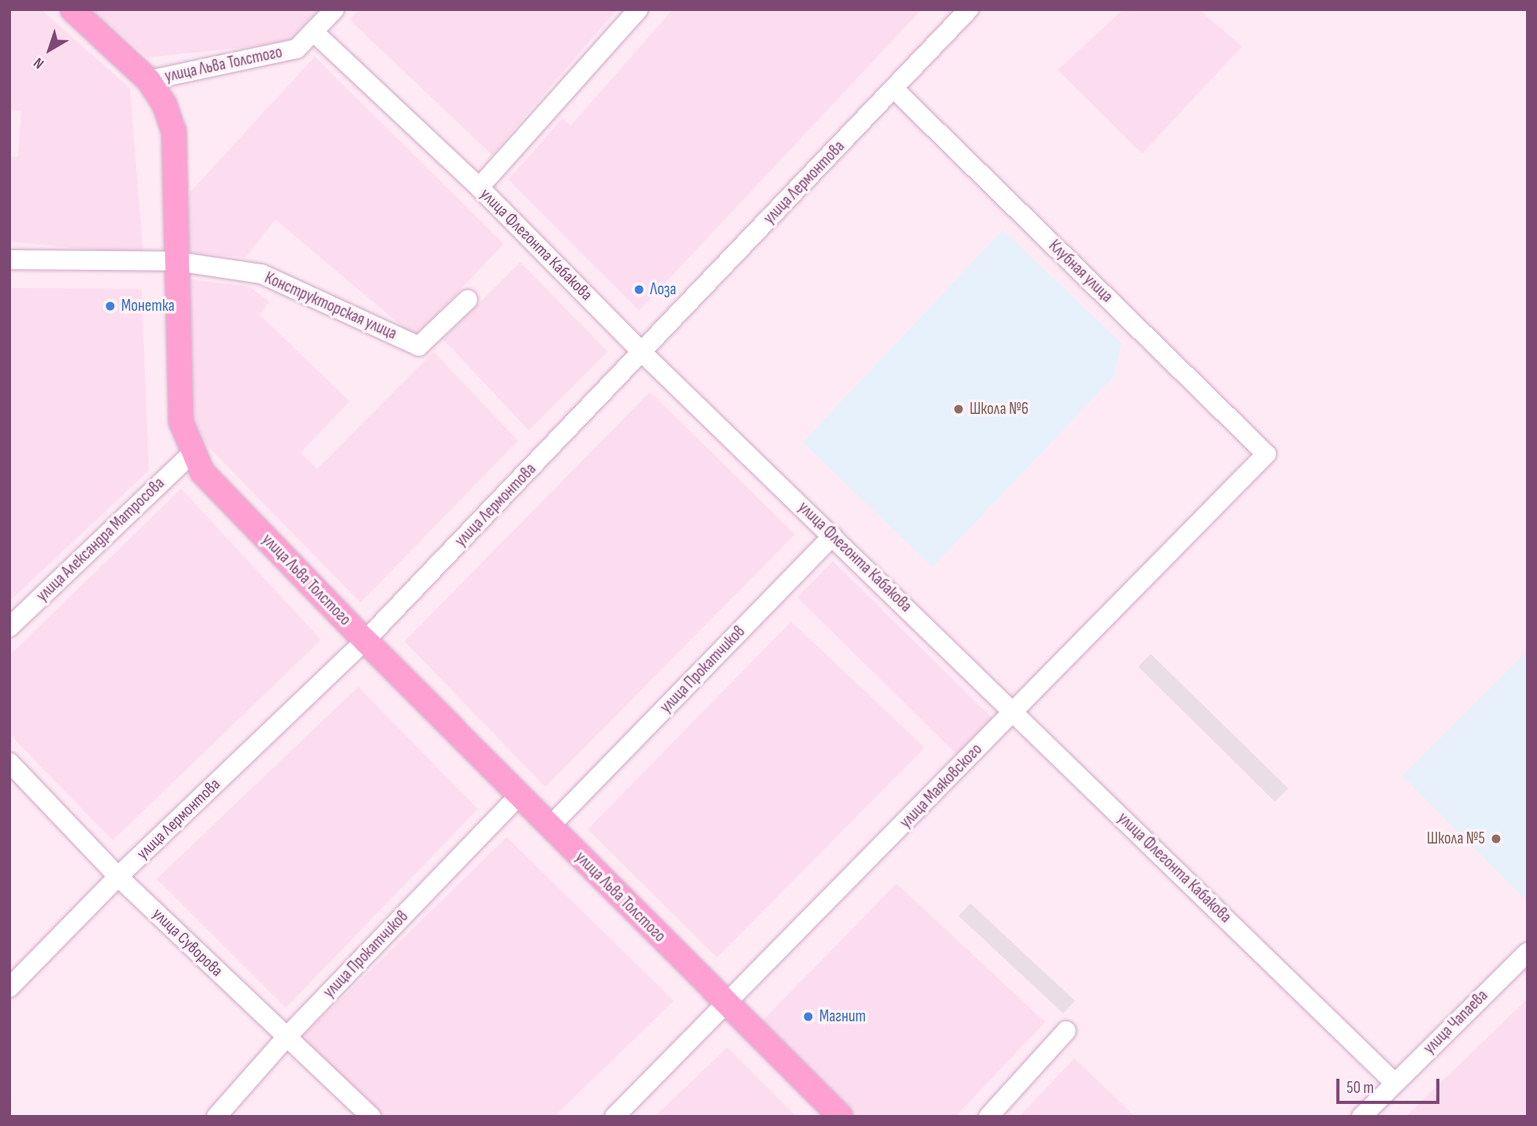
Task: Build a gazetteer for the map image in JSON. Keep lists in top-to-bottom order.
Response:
{
  "streets": {
    "main road": ["улица Льва Толстого"],
    "street": [
      "улица Лермонтова",
      "улица Флегонта Кабакова",
      "Клубная улица",
      "Конструкторская улица",
      "улица Александра Матросова",
      "улица Прокатчиков",
      "улица Маяковского",
      "улица Суворова",
      "улица Чапаева"
    ]
  },
  "crossings": [
    ["улица Льва Толстого", "улица Лермонтова"],
    ["улица Льва Толстого", "улица Флегонта Кабакова"],
    ["улица Льва Толстого", "Конструкторская улица"],
    ["улица Льва Толстого", "улица Александра Матросова"],
    ["улица Льва Толстого", "улица Прокатчиков"],
    ["улица Льва Толстого", "улица Маяковского"],
    ["улица Лермонтова", "улица Флегонта Кабакова"],
    ["улица Лермонтова", "Клубная улица"],
    ["улица Лермонтова", "улица Суворова"],
    ["улица Флегонта Кабакова", "улица Прокатчиков"],
    ["улица Флегонта Кабакова", "улица Маяковского"],
    ["улица Флегонта Кабакова", "улица Чапаева"],
    ["Клубная улица", "улица Маяковского"],
    ["улица Прокатчиков", "улица Суворова"]
  ],
  "places": [
    "Лоза",
    "Монетка",
    "Школа №6",
    "Школа №5",
    "Магнит"
  ],
  "scale_bar": "50 m",
  "north": "bottom left"
}
